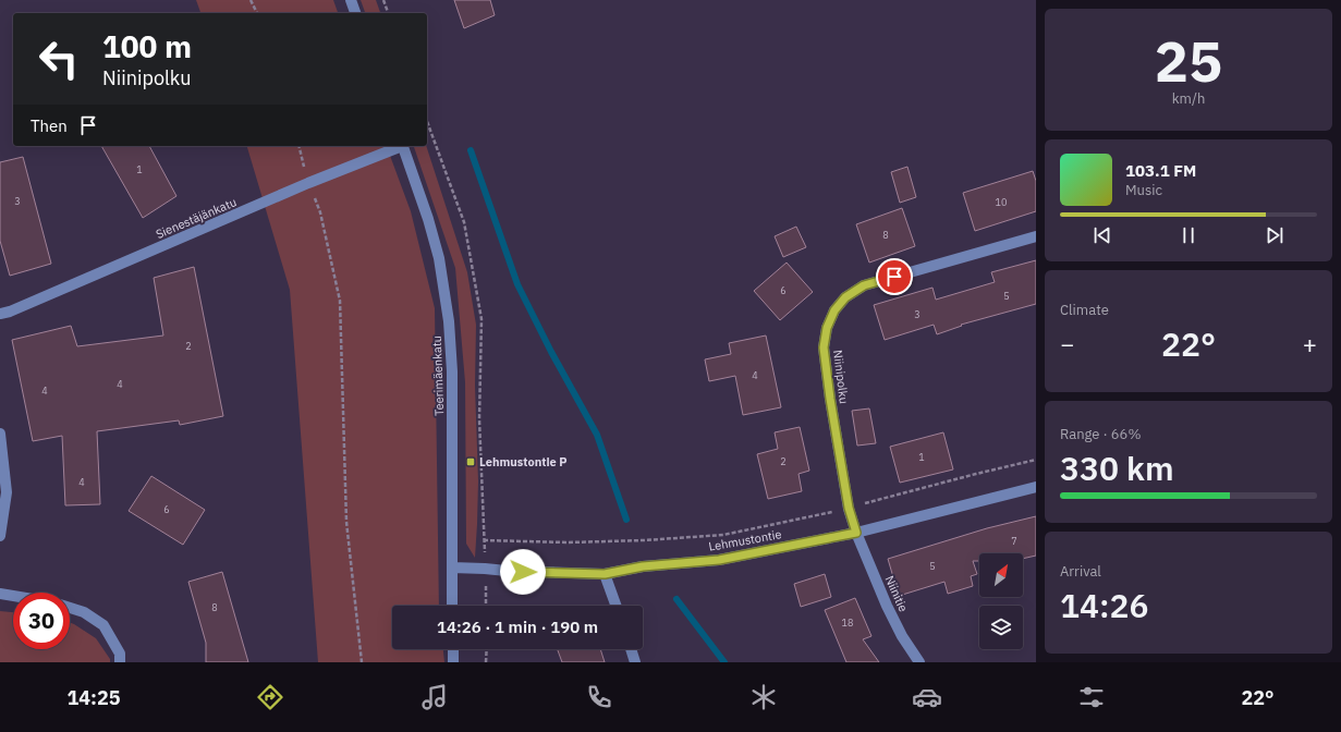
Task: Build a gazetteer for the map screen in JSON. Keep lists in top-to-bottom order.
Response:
{
  "streets": {
    "street": [
      "Sienestäjänkatu",
      "Teerimäenkatu",
      "Niinipolku",
      "Lehmustontie",
      "Niinitie"
    ]
  },
  "crossings": [
    ["Teerimäenkatu", "Lehmustontie"],
    ["Niinipolku", "Lehmustontie"],
    ["Niinipolku", "Niinitie"],
    ["Lehmustontie", "Niinitie"]
  ],
  "places": {
    "transit": ["Lehmustontie P"]
  },
  "house_numbers": [
    "1",
    "3",
    "10",
    "8",
    "6",
    "5",
    "3",
    "2",
    "4",
    "4",
    "4",
    "1",
    "2",
    "4",
    "6",
    "7",
    "5",
    "8",
    "18"
  ],
  "north": "top right",
  "page": {
    "tile": [
      ["25", "km/h"],
      "Climate",
      ["Range · 66%", "330 km"],
      ["Arrival", "14:26"]
    ],
    "turn": ["100 m", "Niinipolku"],
    "then": "Then",
    "song": ["103.1 FM", "Music"],
    "heat": ["−", "22°", "+"],
    "limit": "30",
    "trip": "14:26 · 1 min · 190 m",
    "tabs": ["14:25", "22°"]
  }
}
